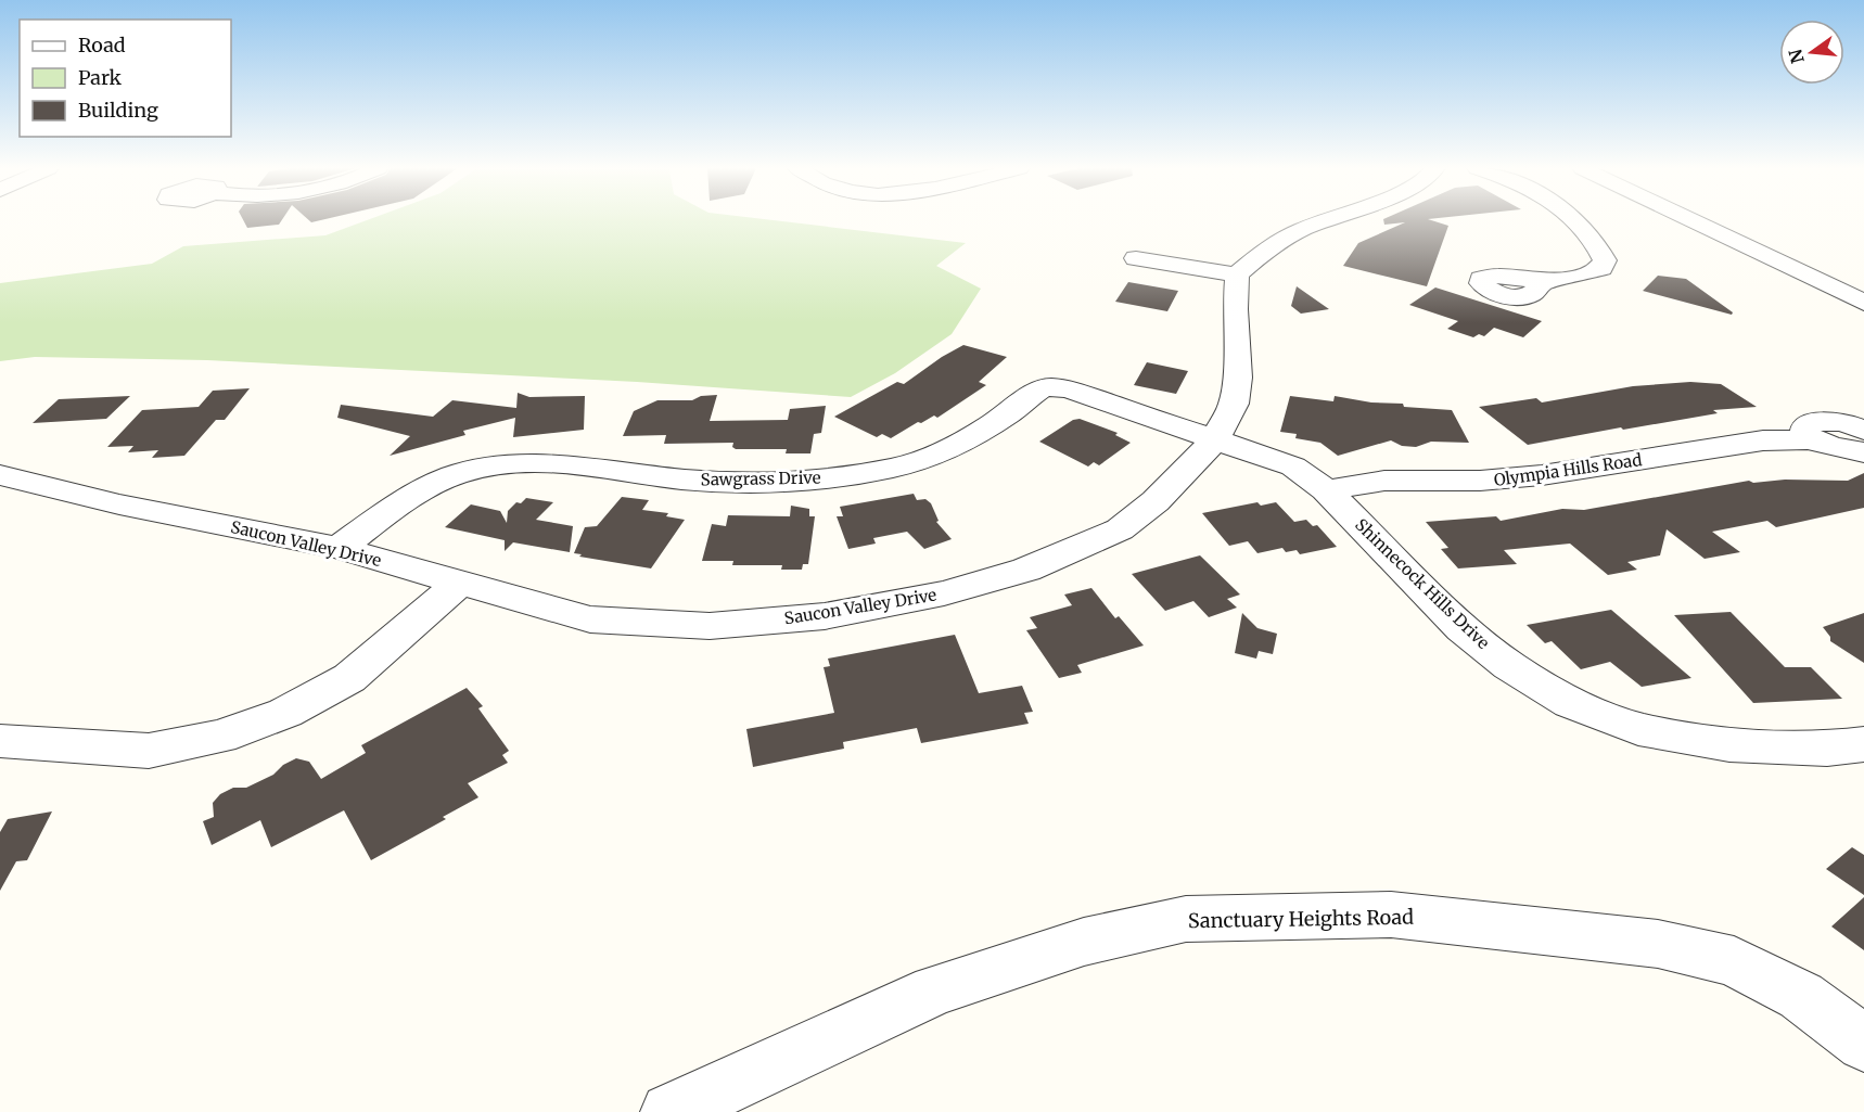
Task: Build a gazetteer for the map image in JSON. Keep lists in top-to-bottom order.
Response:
{
  "streets": {
    "street": [
      "Olympia Hills Road",
      "Sawgrass Drive",
      "Saucon Valley Drive",
      "Shinnecock Hills Drive",
      "Sanctuary Heights Road"
    ]
  },
  "crossings": [
    ["Olympia Hills Road", "Shinnecock Hills Drive"],
    ["Sawgrass Drive", "Saucon Valley Drive"],
    ["Sawgrass Drive", "Shinnecock Hills Drive"],
    ["Saucon Valley Drive", "Shinnecock Hills Drive"]
  ],
  "legend": ["Road", "Park", "Building"],
  "north": "left"
}
